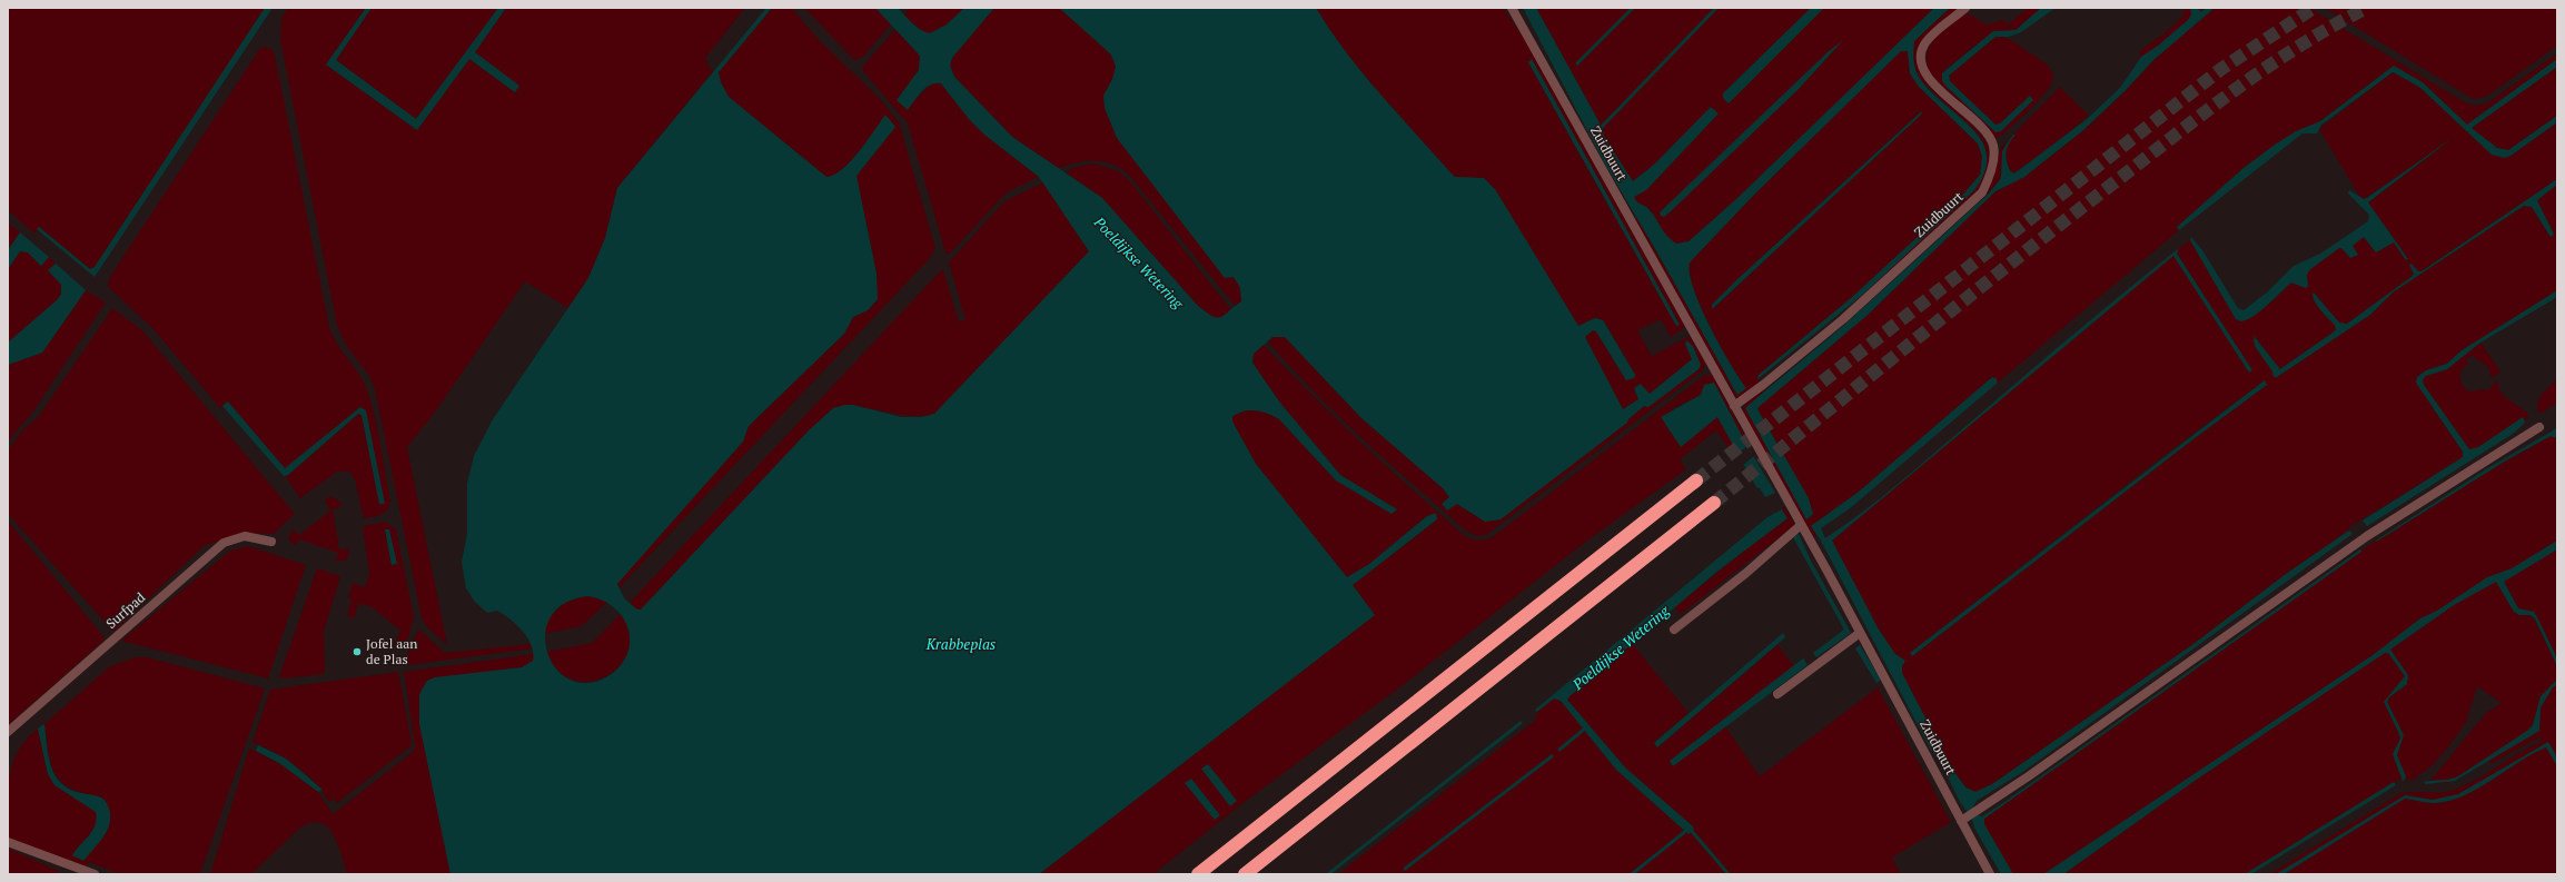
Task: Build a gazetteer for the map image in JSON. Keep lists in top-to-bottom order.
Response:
{
  "streets": {
    "street": ["Zuidbuurt", "Surfpad"]
  },
  "water": ["Poeldijkse Wetering", "Krabbeplas"],
  "places": ["Jofel aan de Plas"]
}
